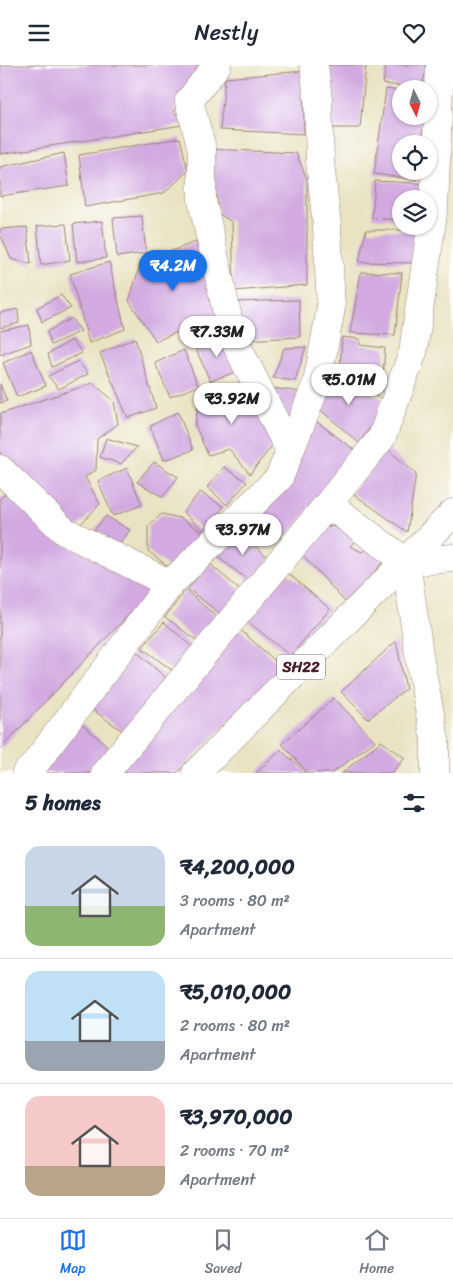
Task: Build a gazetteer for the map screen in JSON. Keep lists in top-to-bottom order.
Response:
{
  "streets": {
    "street": ["SH22"]
  },
  "north": "bottom",
  "page": {
    "header": "Nestly",
    "price": [
      "₹4.2M",
      "₹7.33M",
      "₹5.01M",
      "₹3.92M",
      "₹3.97M"
    ],
    "heading": "5 homes",
    "list": [
      {
        "name": "₹4,200,000",
        "note": "3 rooms · 80 m² · Apartment"
      },
      {
        "name": "₹5,010,000",
        "note": "2 rooms · 80 m² · Apartment"
      },
      {
        "name": "₹3,970,000",
        "note": "2 rooms · 70 m² · Apartment"
      }
    ],
    "tabs": ["Map", "Saved", "Home"]
  }
}
